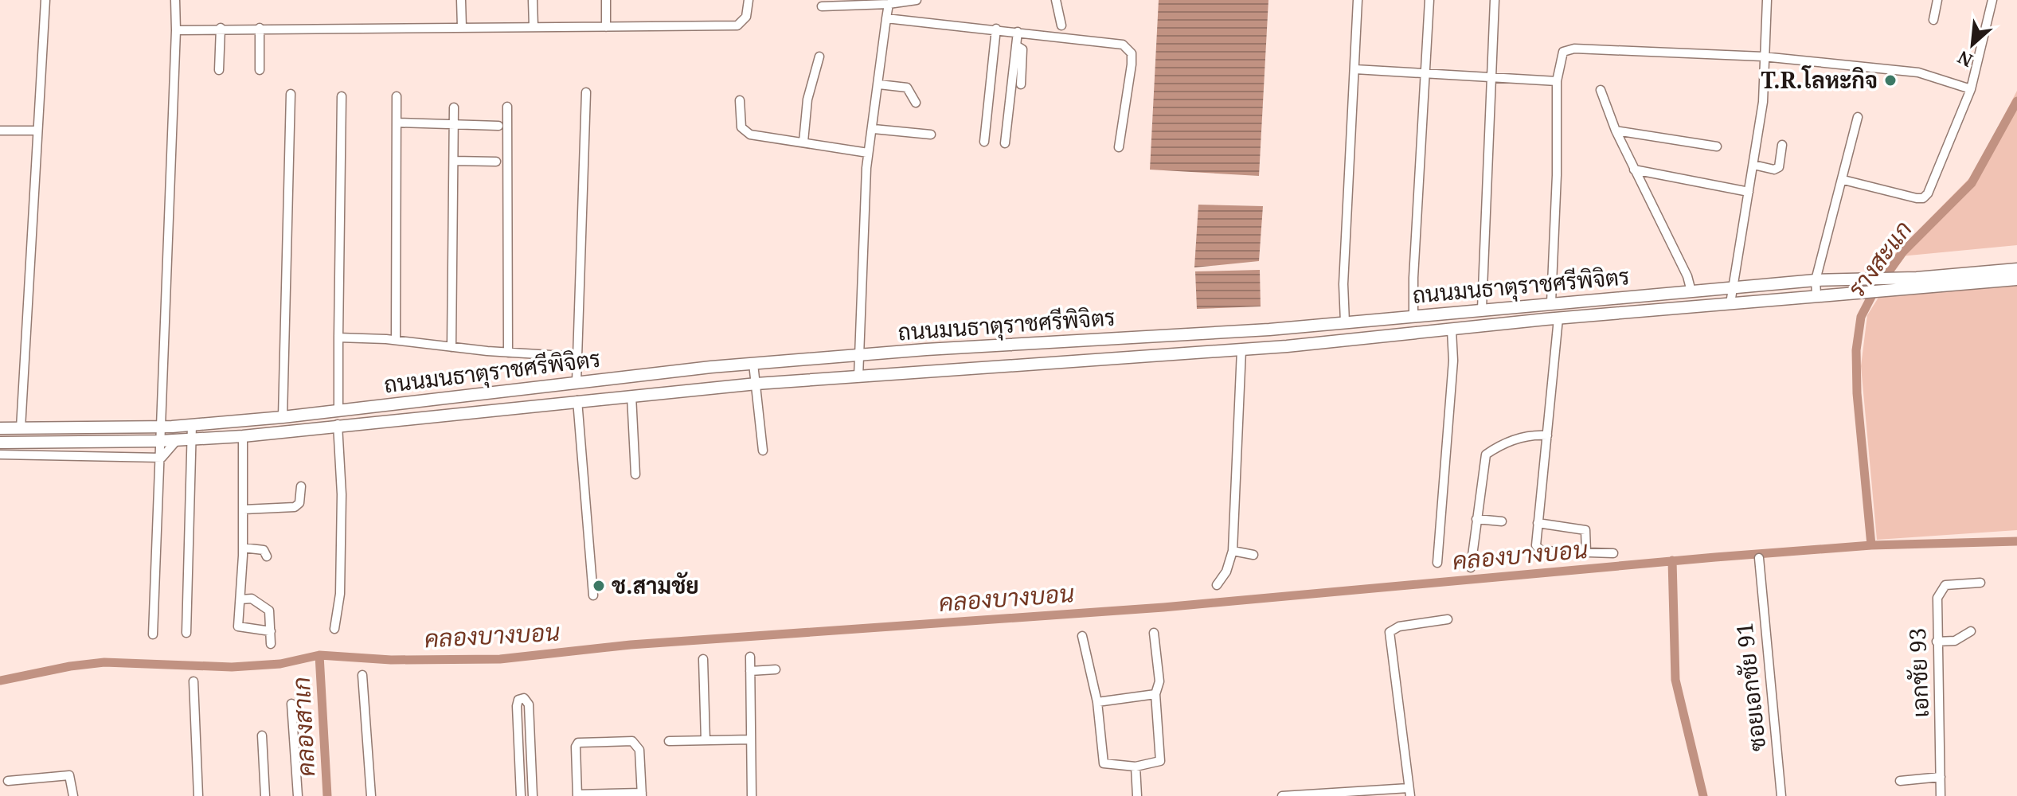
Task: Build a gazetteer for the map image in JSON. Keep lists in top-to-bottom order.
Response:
{
  "streets": {
    "street": ["ถนนมนธาตุราชศรีพิจิตร", "เอกชัย 93", "ซอยเอกชัย 91"]
  },
  "water": ["รางสะแก", "คลองบางบอน", "คลองสาเก"],
  "places": ["T.R.โลหะกิจ", "ช.สามชัย"],
  "north": "bottom left"
}
